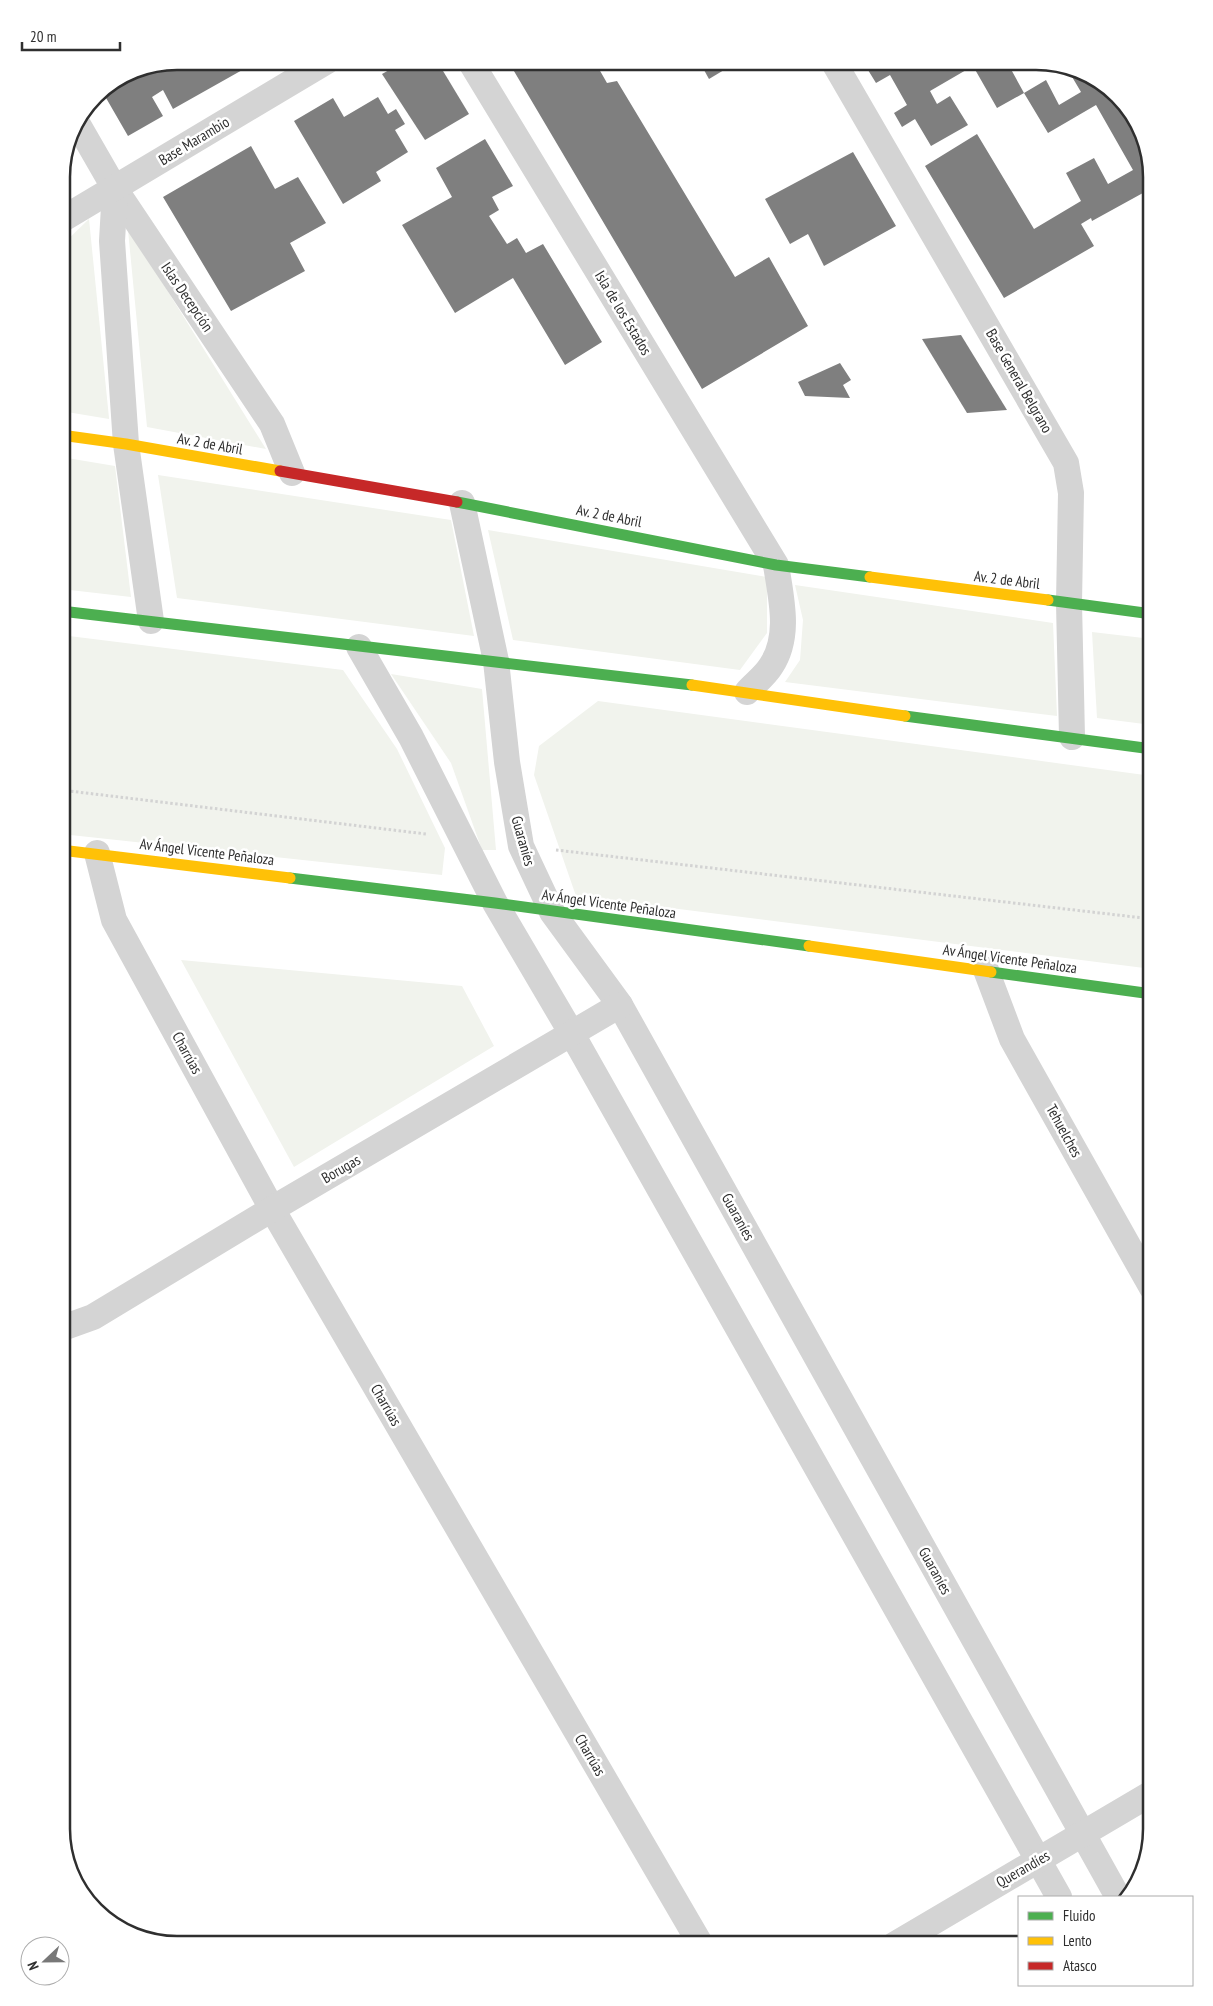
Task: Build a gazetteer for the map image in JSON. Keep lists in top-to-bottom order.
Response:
{
  "streets": {
    "main road": ["Av. 2 de Abril", "Av Ángel Vicente Peñaloza"],
    "street": [
      "Base Marambio",
      "Islas Decepción",
      "Isla de los Estados",
      "Base General Belgrano",
      "Guaraníes",
      "Charrúas",
      "Tehuelches",
      "Borugas",
      "Querandíes"
    ]
  },
  "crossings": [
    ["Base Marambio", "Islas Decepción"],
    ["Islas Decepción", "Av. 2 de Abril"],
    ["Isla de los Estados", "Av. 2 de Abril"],
    ["Base General Belgrano", "Av. 2 de Abril"],
    ["Av. 2 de Abril", "Guaraníes"],
    ["Guaraníes", "Av Ángel Vicente Peñaloza"],
    ["Guaraníes", "Borugas"],
    ["Guaraníes", "Querandíes"],
    ["Av Ángel Vicente Peñaloza", "Charrúas"],
    ["Av Ángel Vicente Peñaloza", "Tehuelches"],
    ["Charrúas", "Borugas"]
  ],
  "legend": ["Fluido", "Lento", "Atasco"],
  "scale_bar": "20 m",
  "north": "left"
}
